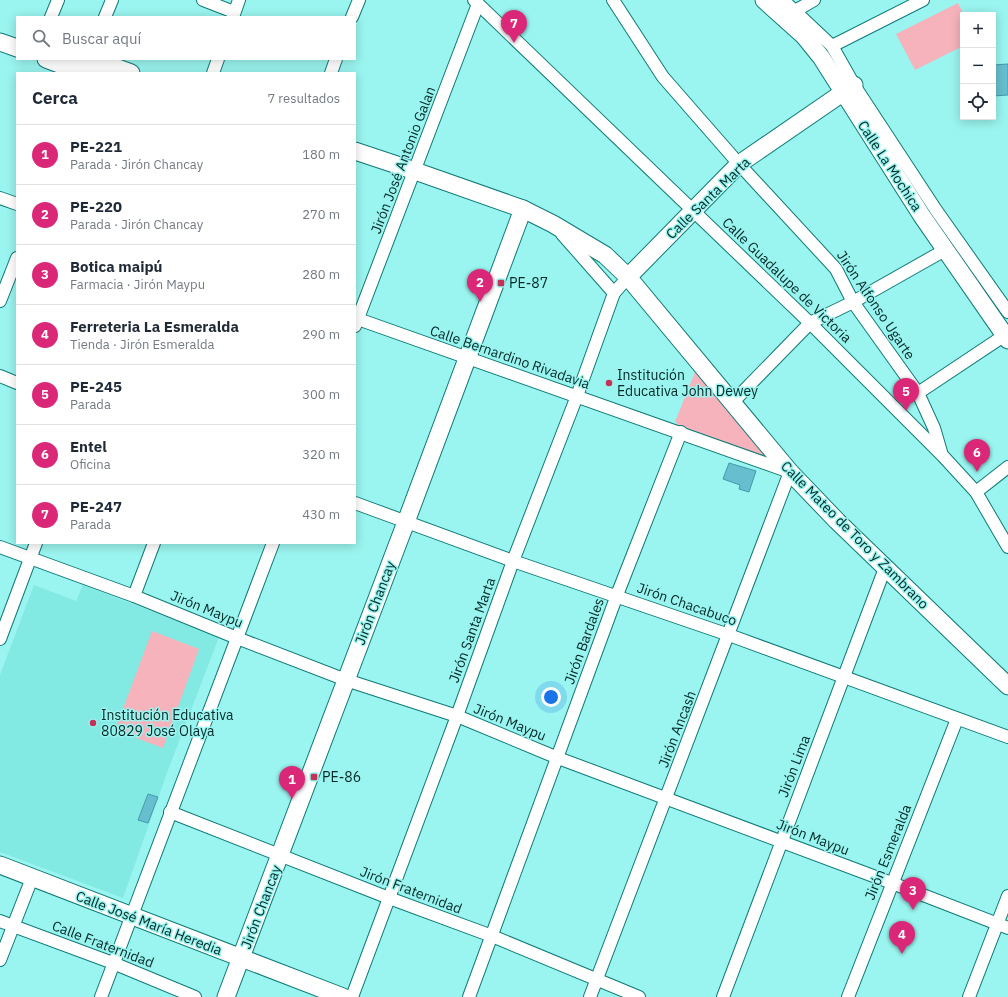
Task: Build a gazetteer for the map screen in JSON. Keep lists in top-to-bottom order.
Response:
{
  "streets": {
    "street": [
      "Jirón José Antonio Galan",
      "Calle La Mochica",
      "Calle Santa Marta",
      "Calle Guadalupe de Victoria",
      "Jirón Alfonso Ugarte",
      "Calle Bernardino Rivadavia",
      "Calle Mateo de Toro y Zambrano",
      "Jirón Chancay",
      "Jirón Chacabuco",
      "Jirón Maypu",
      "Jirón Santa Marta",
      "Jirón Bardales",
      "Jirón Ancash",
      "Jirón Lima",
      "Jirón Esmeralda",
      "Jirón Fraternidad",
      "Calle José María Heredia",
      "Calle Fraternidad"
    ]
  },
  "crossings": [
    ["Jirón José Antonio Galan", "Calle Guadalupe de Victoria"],
    ["Jirón José Antonio Galan", "Calle Bernardino Rivadavia"],
    ["Jirón José Antonio Galan", "Calle Mateo de Toro y Zambrano"],
    ["Calle La Mochica", "Calle Santa Marta"],
    ["Calle Santa Marta", "Calle Guadalupe de Victoria"],
    ["Calle Santa Marta", "Jirón Alfonso Ugarte"],
    ["Calle Santa Marta", "Calle Mateo de Toro y Zambrano"],
    ["Calle Santa Marta", "Jirón Santa Marta"],
    ["Calle Guadalupe de Victoria", "Jirón Alfonso Ugarte"],
    ["Calle Bernardino Rivadavia", "Calle Mateo de Toro y Zambrano"],
    ["Calle Bernardino Rivadavia", "Jirón Chancay"],
    ["Calle Bernardino Rivadavia", "Jirón Santa Marta"],
    ["Calle Bernardino Rivadavia", "Jirón Bardales"],
    ["Calle Bernardino Rivadavia", "Jirón Ancash"],
    ["Calle Mateo de Toro y Zambrano", "Jirón Chancay"],
    ["Calle Mateo de Toro y Zambrano", "Jirón Santa Marta"],
    ["Calle Mateo de Toro y Zambrano", "Jirón Ancash"],
    ["Calle Mateo de Toro y Zambrano", "Jirón Lima"],
    ["Jirón Chancay", "Jirón Chacabuco"],
    ["Jirón Chancay", "Jirón Maypu"],
    ["Jirón Chancay", "Jirón Fraternidad"],
    ["Jirón Chancay", "Calle José María Heredia"],
    ["Jirón Chacabuco", "Jirón Santa Marta"],
    ["Jirón Chacabuco", "Jirón Bardales"],
    ["Jirón Chacabuco", "Jirón Ancash"],
    ["Jirón Chacabuco", "Jirón Lima"],
    ["Jirón Chacabuco", "Jirón Esmeralda"],
    ["Jirón Maypu", "Jirón Santa Marta"],
    ["Jirón Maypu", "Jirón Bardales"],
    ["Jirón Maypu", "Jirón Ancash"],
    ["Jirón Maypu", "Jirón Lima"],
    ["Jirón Maypu", "Jirón Esmeralda"],
    ["Jirón Santa Marta", "Jirón Fraternidad"],
    ["Jirón Bardales", "Jirón Fraternidad"],
    ["Jirón Ancash", "Jirón Fraternidad"]
  ],
  "places": {
    "transit": ["PE-87", "PE-86"],
    "other": ["Institución Educativa John Dewey", "Institución Educativa 80829 José Olaya"]
  },
  "page": {
    "pins": [
      "7",
      "2",
      "5",
      "6",
      "1",
      "3",
      "4"
    ],
    "map_buttons": ["+", "−"],
    "search": "Buscar aquí",
    "heading": ["Cerca", "7 resultados"],
    "list": [
      {
        "mark": "1",
        "name": "PE-221",
        "note": "Parada · Jirón Chancay",
        "value": "180 m"
      },
      {
        "mark": "2",
        "name": "PE-220",
        "note": "Parada · Jirón Chancay",
        "value": "270 m"
      },
      {
        "mark": "3",
        "name": "Botica maipú",
        "note": "Farmacia · Jirón Maypu",
        "value": "280 m"
      },
      {
        "mark": "4",
        "name": "Ferreteria La Esmeralda",
        "note": "Tienda · Jirón Esmeralda",
        "value": "290 m"
      },
      {
        "mark": "5",
        "name": "PE-245",
        "note": "Parada",
        "value": "300 m"
      },
      {
        "mark": "6",
        "name": "Entel",
        "note": "Oficina",
        "value": "320 m"
      },
      {
        "mark": "7",
        "name": "PE-247",
        "note": "Parada",
        "value": "430 m"
      }
    ]
  }
}
